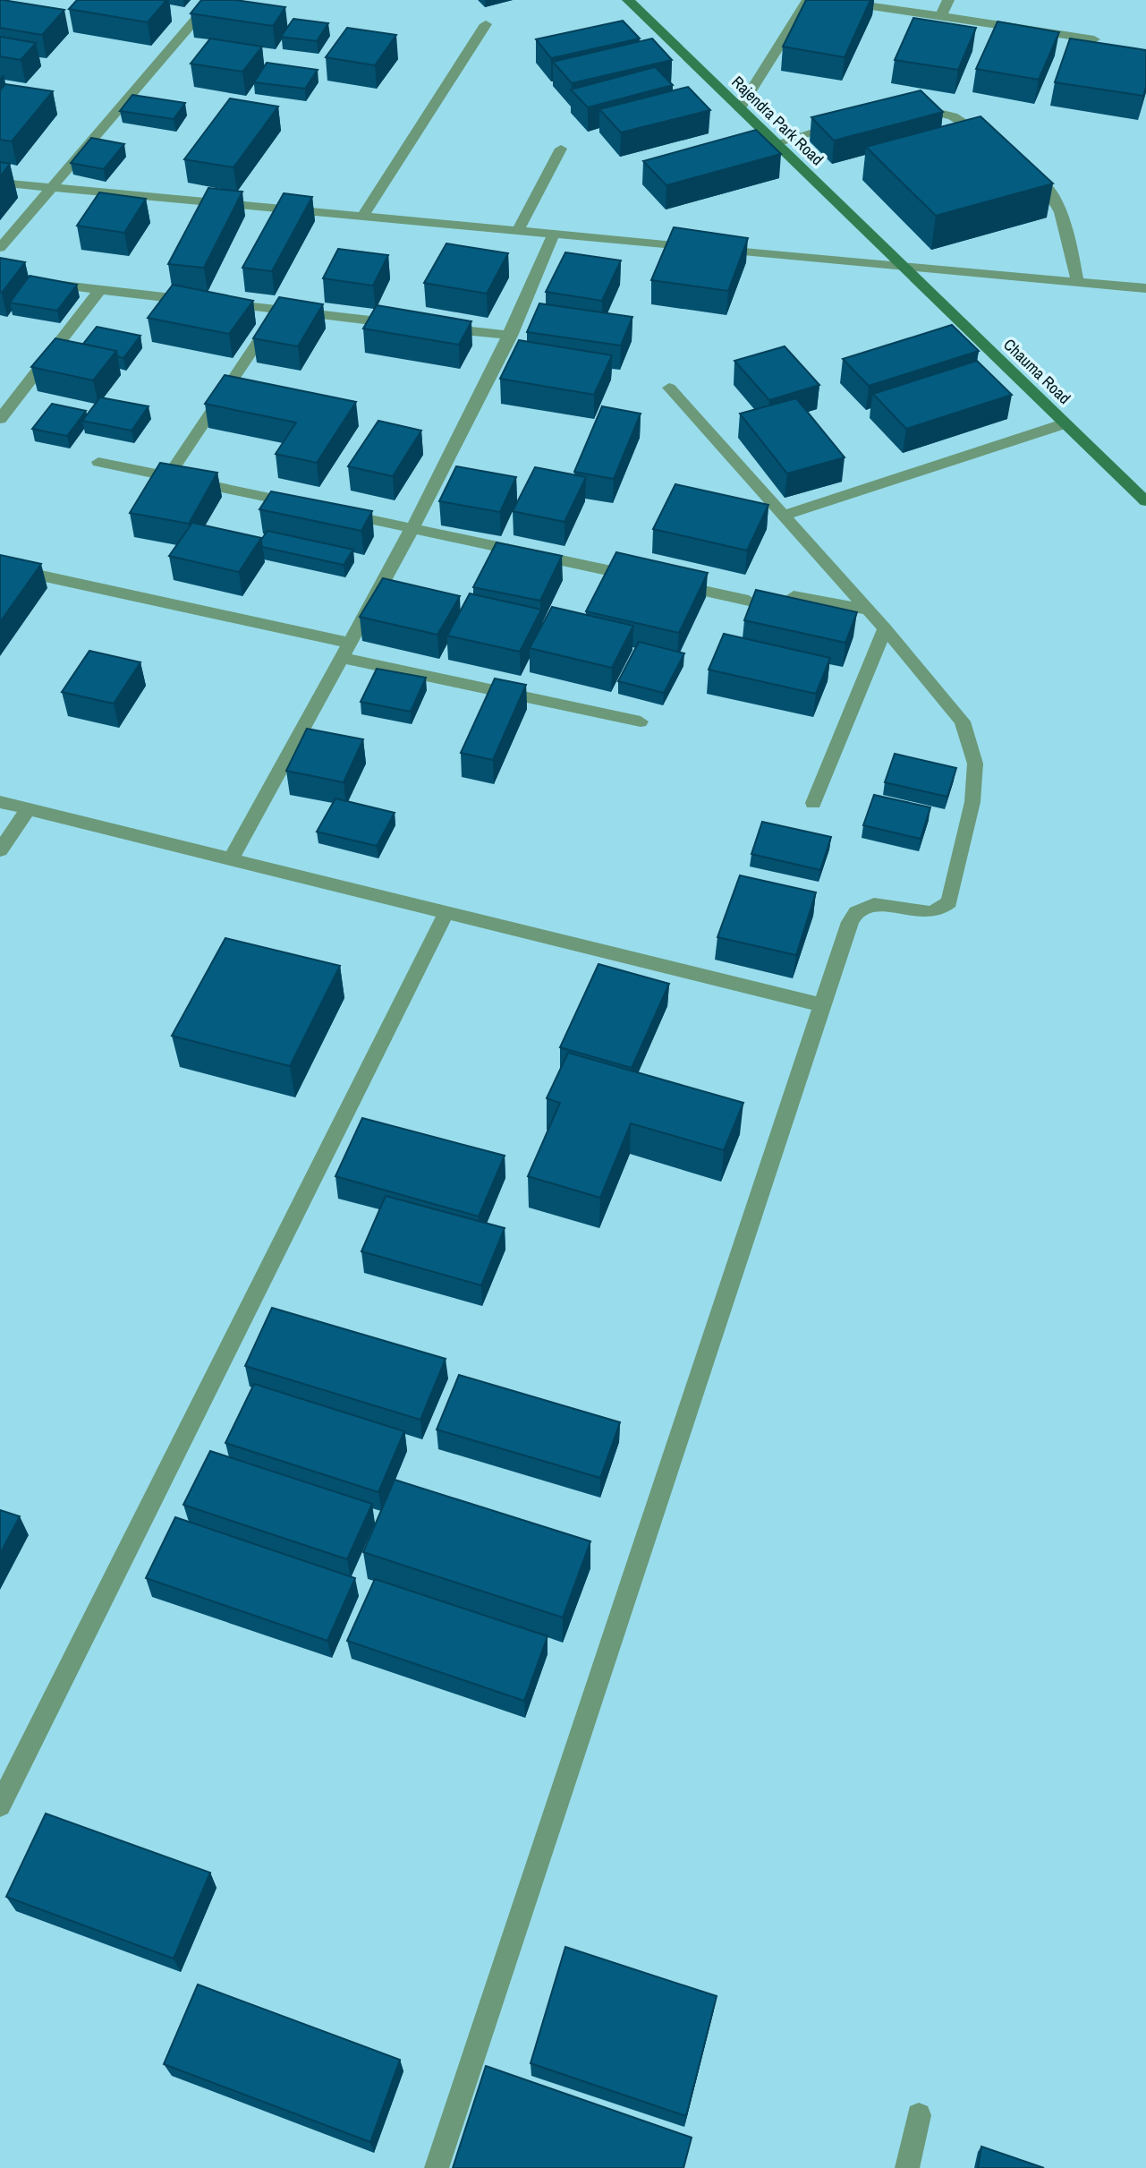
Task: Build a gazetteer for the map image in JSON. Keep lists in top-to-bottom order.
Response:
{
  "streets": {
    "street": ["Rajendra Park Road", "Chauma Road"]
  },
  "crossings": [
    ["Rajendra Park Road", "Chauma Road"]
  ]
}
